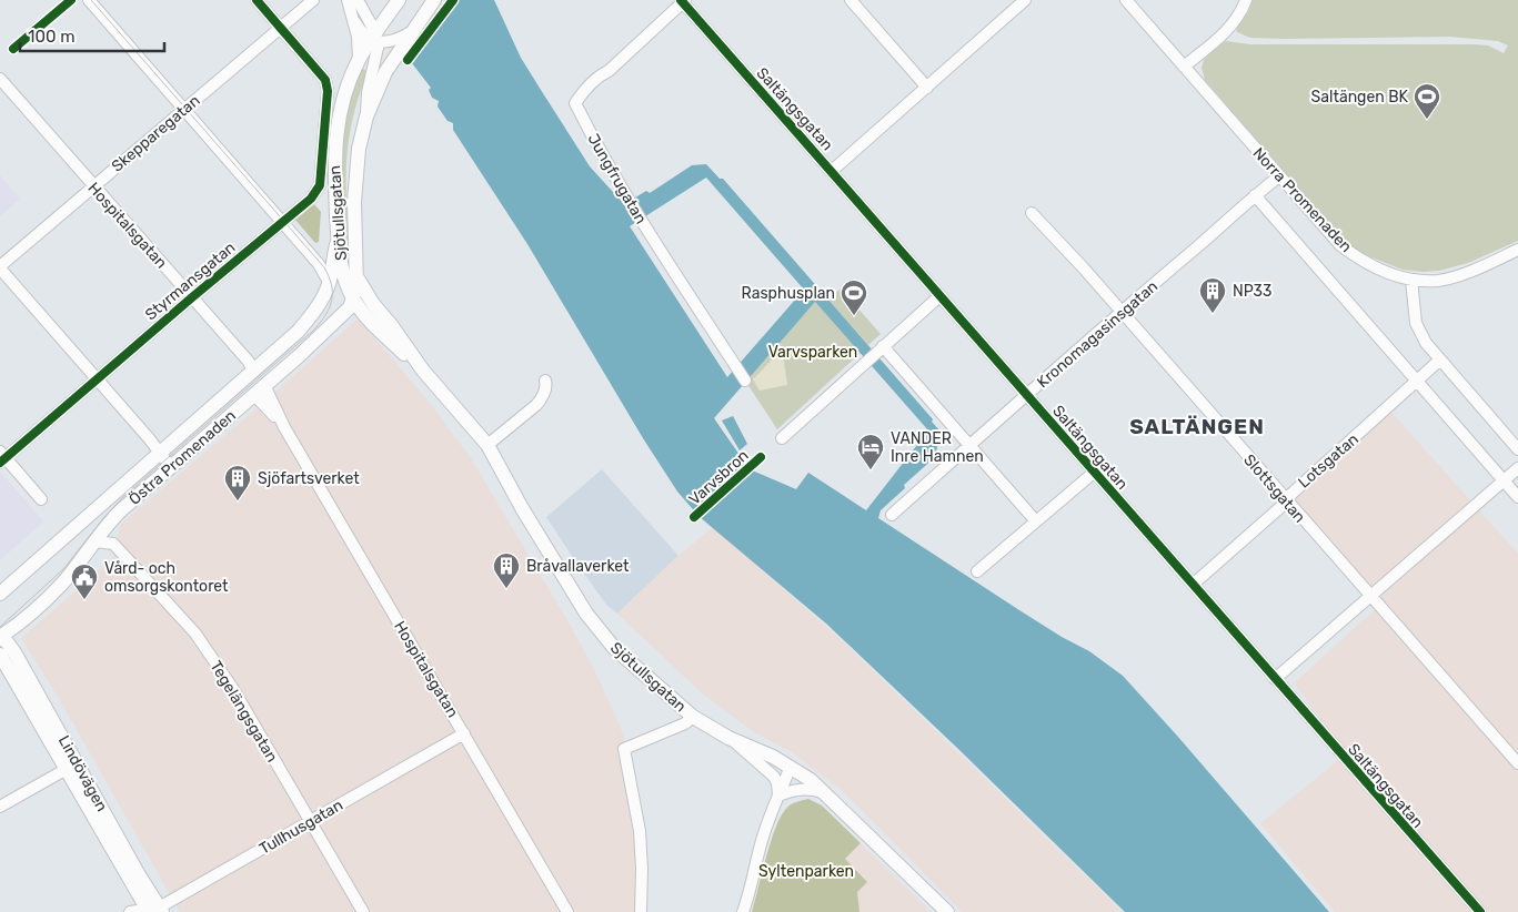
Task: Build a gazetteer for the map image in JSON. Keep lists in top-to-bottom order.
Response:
{
  "streets": {
    "main road": ["Sjötullsgatan", "Östra Promenaden", "Lindövägen"],
    "street": [
      "Saltängsgatan",
      "Skepparegatan",
      "Jungfrugatan",
      "Norra Promenaden",
      "Hospitalsgatan",
      "Styrmansgatan",
      "Kronomagasinsgatan",
      "Lotsgatan",
      "Slottsgatan",
      "Tegelängsgatan",
      "Tullhusgatan"
    ],
    "cycle path": ["Varvsbron"]
  },
  "crossings": [
    ["Saltängsgatan", "Jungfrugatan"],
    ["Saltängsgatan", "Kronomagasinsgatan"],
    ["Saltängsgatan", "Lotsgatan"],
    ["Skepparegatan", "Hospitalsgatan"],
    ["Skepparegatan", "Styrmansgatan"],
    ["Norra Promenaden", "Kronomagasinsgatan"],
    ["Sjötullsgatan", "Östra Promenaden"],
    ["Hospitalsgatan", "Styrmansgatan"],
    ["Hospitalsgatan", "Östra Promenaden"],
    ["Hospitalsgatan", "Tullhusgatan"],
    ["Kronomagasinsgatan", "Slottsgatan"],
    ["Östra Promenaden", "Tegelängsgatan"],
    ["Östra Promenaden", "Lindövägen"],
    ["Lotsgatan", "Slottsgatan"],
    ["Tegelängsgatan", "Tullhusgatan"],
    ["Lindövägen", "Tullhusgatan"]
  ],
  "districts": ["SALTÄNGEN"],
  "parks": ["Varvsparken", "Syltenparken"],
  "places": {
    "sports": ["Saltängen BK", "Rasphusplan"],
    "building": ["NP33", "Sjöfartsverket", "Bråvallaverket"],
    "hotel": ["VANDER Inre Hamnen"],
    "public building": ["Vård- och omsorgskontoret"]
  },
  "scale_bar": "100 m"
}
